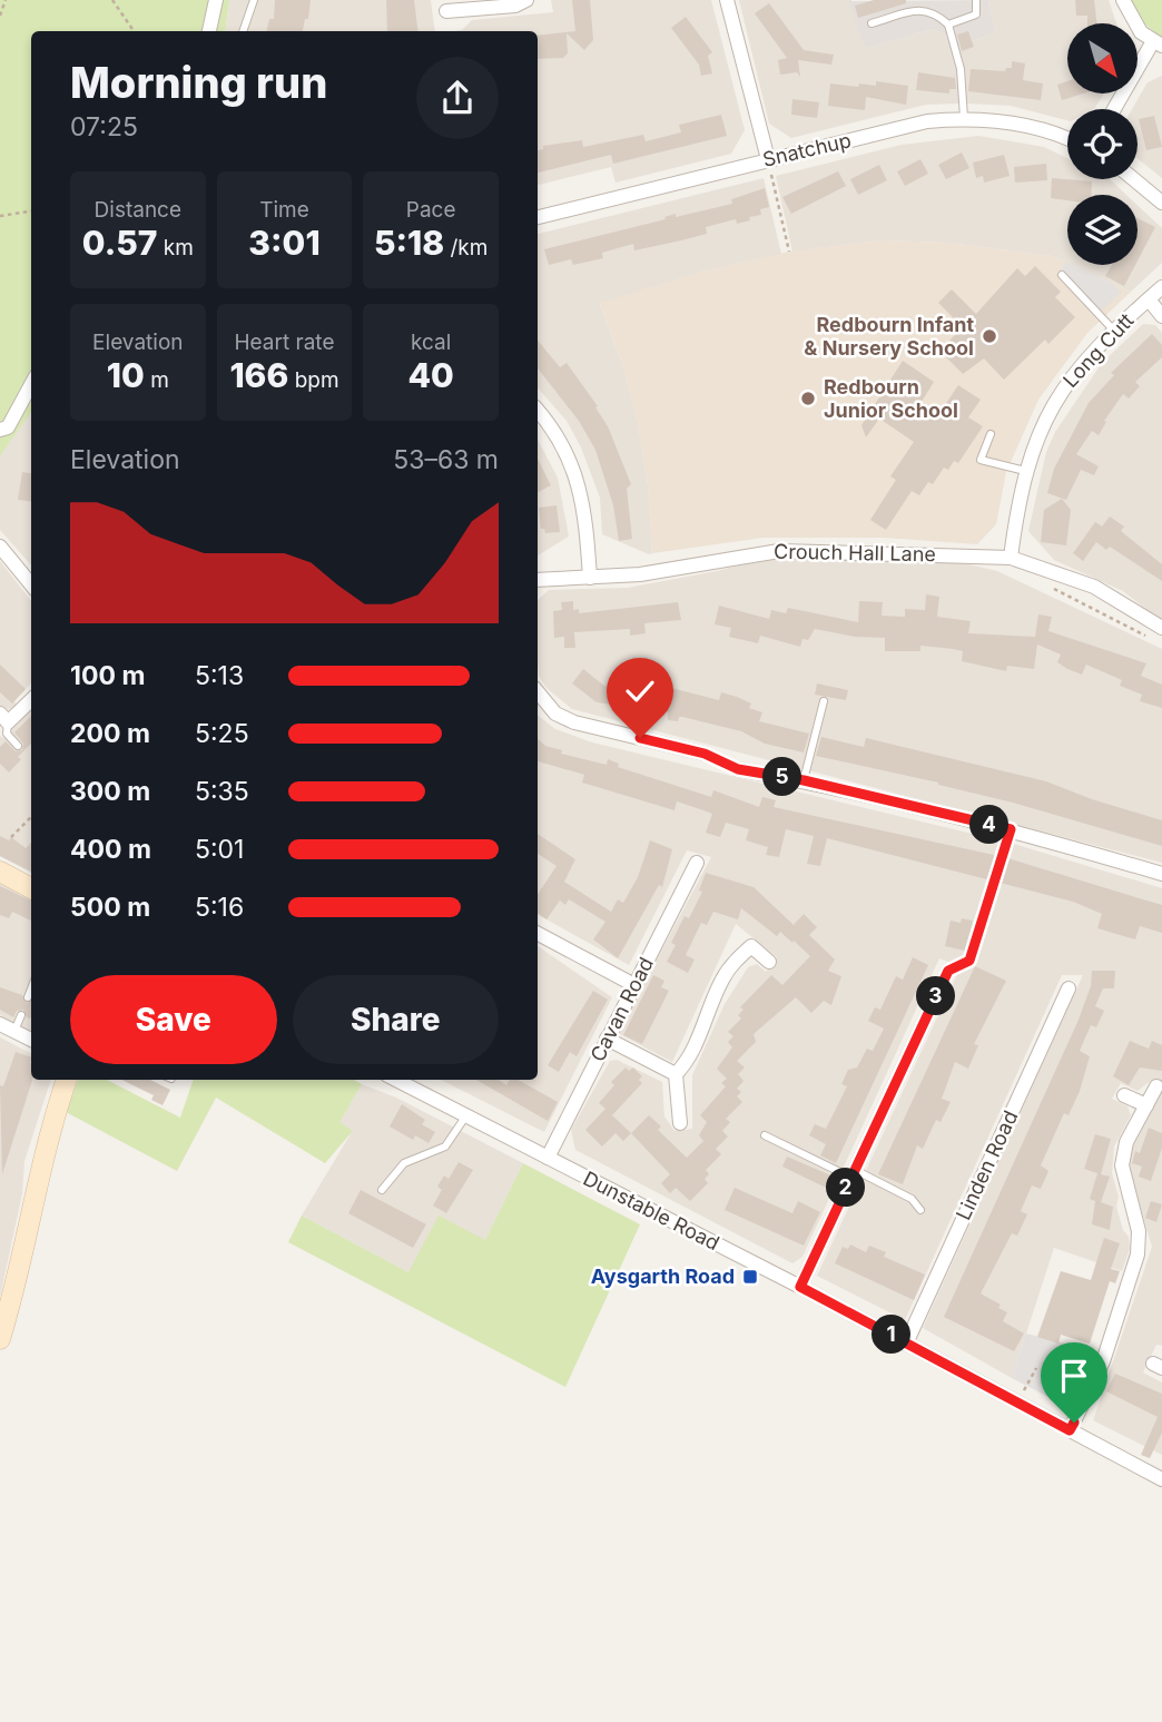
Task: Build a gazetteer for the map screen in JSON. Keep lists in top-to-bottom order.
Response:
{
  "streets": {
    "street": [
      "Snatchup",
      "Long Cutt",
      "Crouch Hall Lane",
      "Cavan Road",
      "Linden Road",
      "Dunstable Road"
    ]
  },
  "crossings": [
    ["Long Cutt", "Crouch Hall Lane"],
    ["Cavan Road", "Dunstable Road"],
    ["Linden Road", "Dunstable Road"]
  ],
  "places": {
    "other": ["Redbourn Infant & Nursery School", "Redbourn Junior School"],
    "transit": ["Aysgarth Road"]
  },
  "north": "bottom right",
  "page": {
    "heading": ["Morning run", "07:25"],
    "stats": [
      ["Distance", "0.57 km"],
      ["Time", "3:01"],
      ["Pace", "5:18 /km"],
      ["Elevation", "10 m"],
      ["Heart rate", "166 bpm"],
      ["kcal", "40"]
    ],
    "chart": ["Elevation", "53–63 m"],
    "list": [
      {
        "name": "100 m",
        "note": "5:13"
      },
      {
        "name": "200 m",
        "note": "5:25"
      },
      {
        "name": "300 m",
        "note": "5:35"
      },
      {
        "name": "400 m",
        "note": "5:01"
      },
      {
        "name": "500 m",
        "note": "5:16"
      }
    ],
    "pins": [
      "5",
      "4",
      "3",
      "2",
      "1"
    ],
    "buttons": ["Save", "Share"]
  }
}
